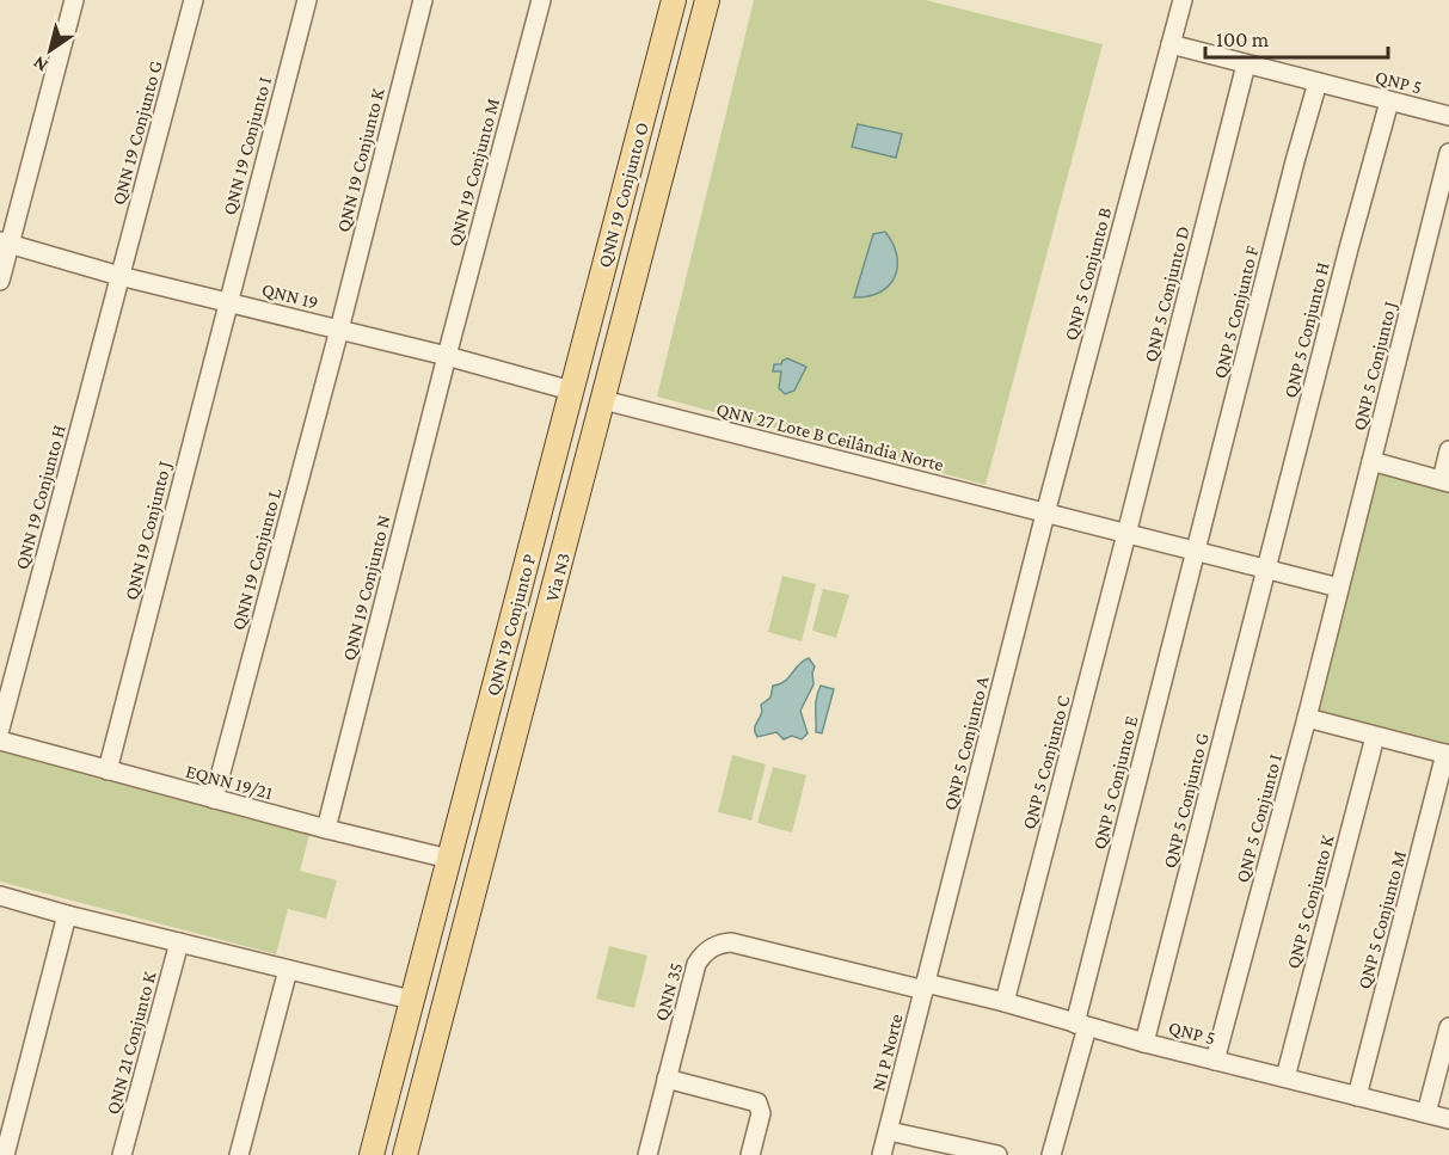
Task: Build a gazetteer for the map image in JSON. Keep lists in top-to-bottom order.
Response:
{
  "streets": {
    "main road": ["QNN 19 Conjunto O", "Via N3", "QNN 19 Conjunto P"],
    "street": [
      "QNP 5",
      "QNN 19 Conjunto G",
      "QNN 19 Conjunto I",
      "QNN 19 Conjunto K",
      "QNN 19 Conjunto M",
      "QNP 5 Conjunto B",
      "QNP 5 Conjunto D",
      "QNN 19",
      "QNP 5 Conjunto F",
      "QNP 5 Conjunto H",
      "QNP 5 Conjunto J",
      "QNN 27 Lote B Ceilândia Norte",
      "QNN 19 Conjunto H",
      "QNN 19 Conjunto J",
      "QNN 19 Conjunto L",
      "QNN 19 Conjunto N",
      "QNP 5 Conjunto A",
      "QNP 5 Conjunto C",
      "EQNN 19/21",
      "QNP 5 Conjunto E",
      "QNP 5 Conjunto G",
      "QNP 5 Conjunto I",
      "QNP 5 Conjunto K",
      "QNP 5 Conjunto M",
      "QNN 35",
      "QNN 21 Conjunto K",
      "N1 P Norte"
    ]
  },
  "crossings": [
    ["QNP 5", "QNP 5 Conjunto B"],
    ["QNP 5", "QNP 5 Conjunto D"],
    ["QNP 5", "QNP 5 Conjunto F"],
    ["QNP 5", "QNP 5 Conjunto H"],
    ["QNP 5", "QNP 5 Conjunto A"],
    ["QNP 5", "QNP 5 Conjunto C"],
    ["QNP 5", "QNP 5 Conjunto E"],
    ["QNP 5", "QNP 5 Conjunto G"],
    ["QNP 5", "QNP 5 Conjunto I"],
    ["QNP 5", "QNP 5 Conjunto K"],
    ["QNP 5", "QNP 5 Conjunto M"],
    ["QNP 5", "QNN 35"],
    ["QNP 5", "N1 P Norte"],
    ["QNN 19 Conjunto G", "QNN 19"],
    ["QNN 19 Conjunto G", "QNN 19 Conjunto H"],
    ["QNN 19 Conjunto I", "QNN 19"],
    ["QNN 19 Conjunto I", "QNN 19 Conjunto J"],
    ["QNN 19 Conjunto K", "QNN 19"],
    ["QNN 19 Conjunto K", "QNN 19 Conjunto L"],
    ["QNN 19 Conjunto M", "QNN 19"],
    ["QNN 19 Conjunto M", "QNN 19 Conjunto N"],
    ["QNN 19 Conjunto O", "QNN 19"],
    ["QNN 19 Conjunto O", "QNN 19 Conjunto P"],
    ["QNP 5 Conjunto B", "QNN 27 Lote B Ceilândia Norte"],
    ["QNP 5 Conjunto B", "QNP 5 Conjunto A"],
    ["QNP 5 Conjunto D", "QNP 5 Conjunto C"],
    ["QNN 19", "QNN 19 Conjunto H"],
    ["QNN 19", "QNN 19 Conjunto J"],
    ["QNN 19", "QNN 19 Conjunto L"],
    ["QNN 19", "QNN 19 Conjunto N"],
    ["QNN 19", "QNN 19 Conjunto P"],
    ["QNP 5 Conjunto F", "QNP 5 Conjunto E"],
    ["QNP 5 Conjunto H", "QNP 5 Conjunto G"],
    ["QNP 5 Conjunto J", "QNP 5 Conjunto I"],
    ["QNN 27 Lote B Ceilândia Norte", "Via N3"],
    ["QNN 27 Lote B Ceilândia Norte", "QNP 5 Conjunto A"],
    ["QNN 19 Conjunto J", "EQNN 19/21"],
    ["QNN 19 Conjunto L", "EQNN 19/21"],
    ["QNN 19 Conjunto N", "EQNN 19/21"],
    ["QNN 19 Conjunto P", "EQNN 19/21"],
    ["QNP 5 Conjunto A", "QNN 35"],
    ["QNP 5 Conjunto A", "N1 P Norte"],
    ["QNN 35", "N1 P Norte"]
  ],
  "scale_bar": "100 m",
  "north": "bottom left"
}
